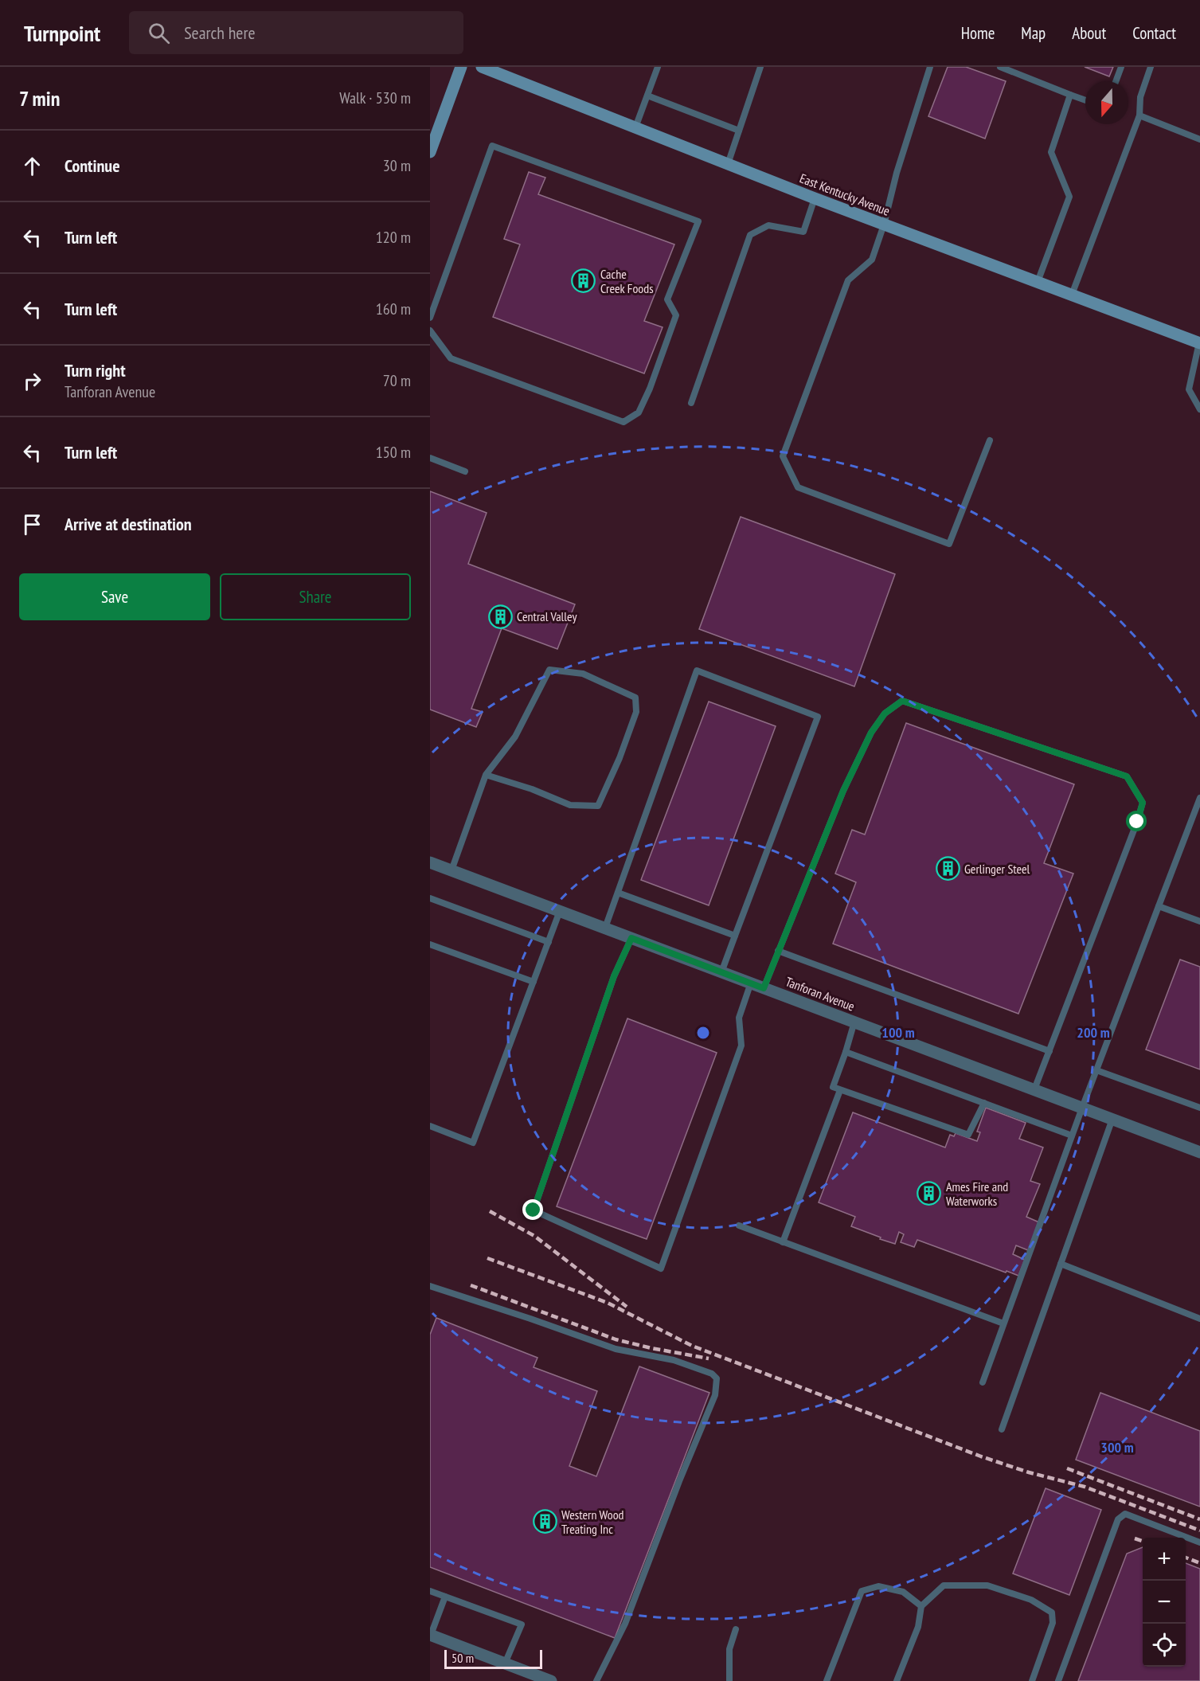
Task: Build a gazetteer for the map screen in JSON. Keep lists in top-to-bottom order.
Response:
{
  "streets": {
    "street": ["East Kentucky Avenue", "Tanforan Avenue"]
  },
  "places": {
    "building": [
      "Cache Creek Foods",
      "Central Valley",
      "Gerlinger Steel",
      "Ames Fire and Waterworks",
      "Western Wood Treating Inc"
    ]
  },
  "scale_bar": "50 m",
  "north": "bottom",
  "page": {
    "header": "Turnpoint",
    "search": "Search here",
    "nav": [
      "Home",
      "Map",
      "About",
      "Contact"
    ],
    "heading": ["7 min", "Walk · 530 m"],
    "list": [
      ["Continue", "30 m"],
      ["Turn left", "120 m"],
      ["Turn left", "160 m"],
      ["Turn right", "Tanforan Avenue", "70 m"],
      ["Turn left", "150 m"],
      "Arrive at destination"
    ],
    "buttons": ["Save", "Share"],
    "map_buttons": ["+", "−"],
    "scale": "50 m"
  },
  "rings": ["100 m", "200 m", "300 m"]
}
